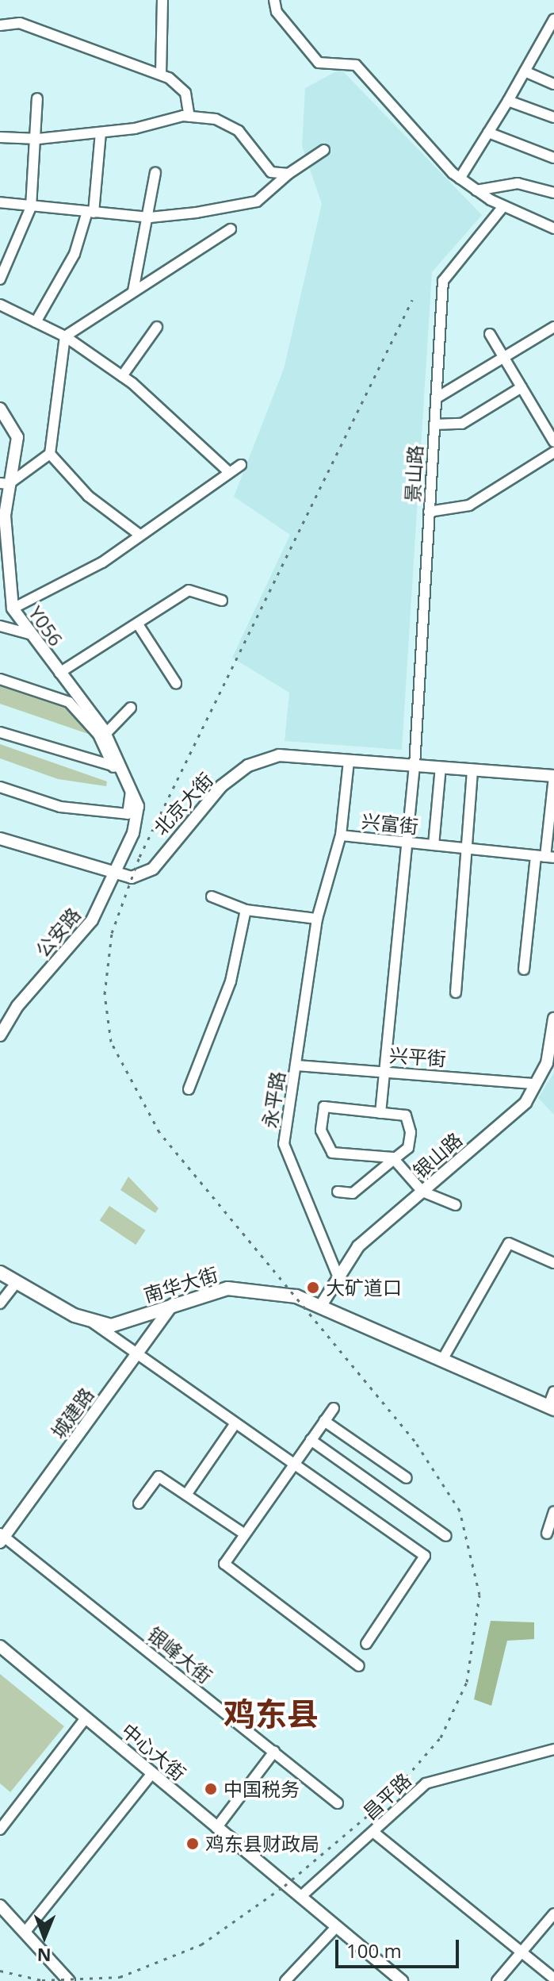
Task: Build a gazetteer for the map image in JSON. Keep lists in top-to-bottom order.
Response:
{
  "streets": {
    "main road": ["南华大街"],
    "street": [
      "景山路",
      "Y056",
      "北京大街",
      "兴富街",
      "公安路",
      "兴平街",
      "永平路",
      "银山路",
      "城建路",
      "银峰大街",
      "中心大街",
      "昌平路"
    ]
  },
  "crossings": [
    ["景山路", "北京大街"],
    ["景山路", "兴富街"],
    ["景山路", "兴平街"],
    ["Y056", "公安路"],
    ["北京大街", "公安路"],
    ["兴富街", "永平路"],
    ["兴平街", "永平路"],
    ["兴平街", "银山路"],
    ["永平路", "银山路"],
    ["银山路", "南华大街"],
    ["南华大街", "城建路"],
    ["城建路", "银峰大街"],
    ["中心大街", "昌平路"]
  ],
  "districts": ["鸡东县"],
  "places": ["大矿道口", "中国税务", "鸡东县财政局"],
  "scale_bar": "100 m",
  "north": "bottom"
}
